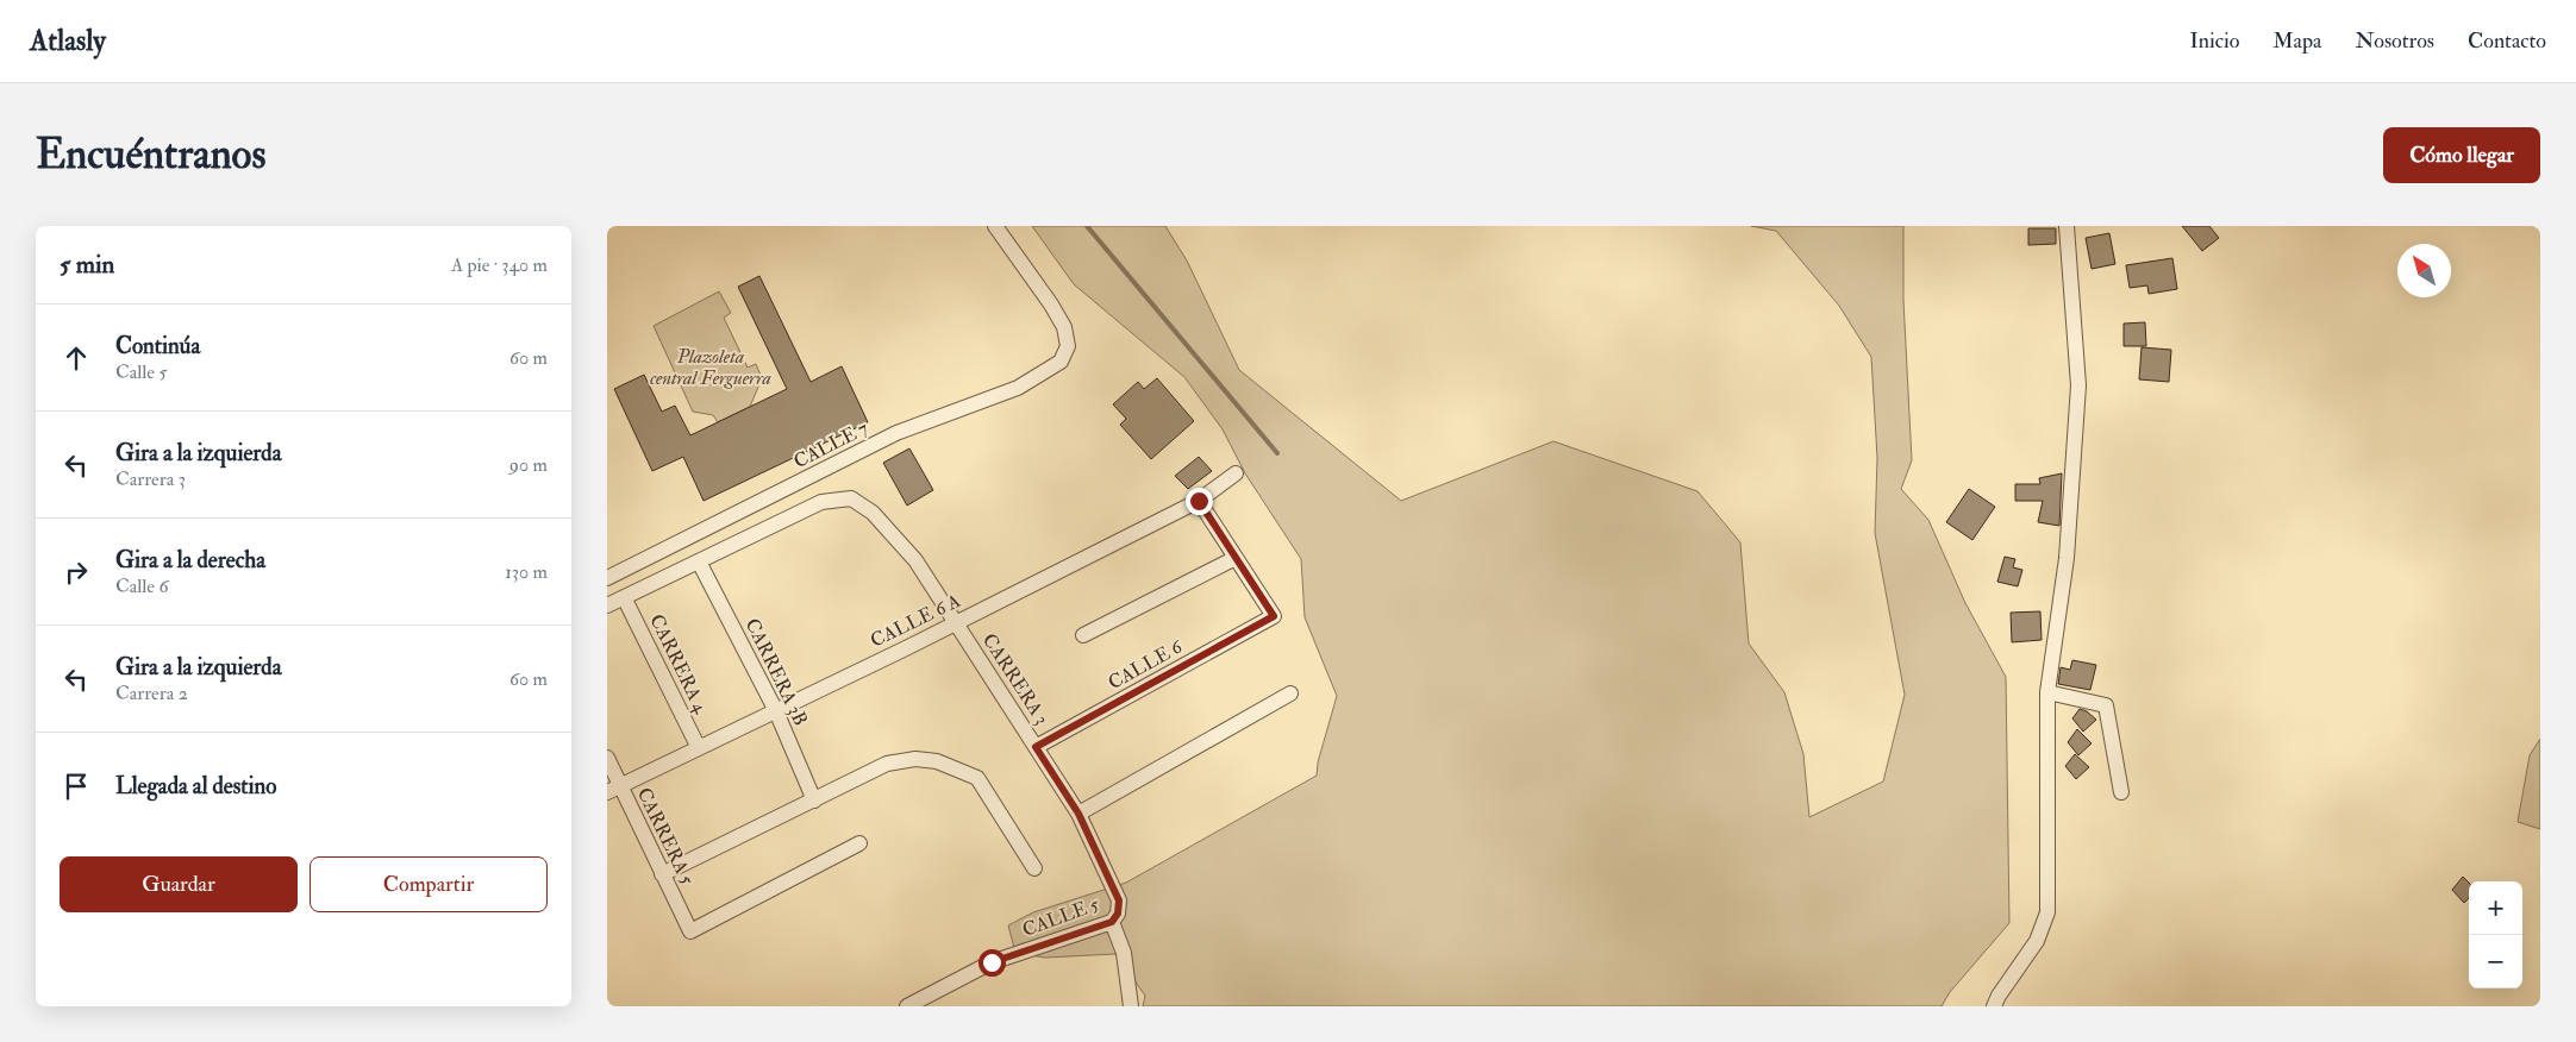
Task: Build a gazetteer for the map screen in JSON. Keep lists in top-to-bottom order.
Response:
{
  "streets": {
    "street": [
      "CALLE 7",
      "CALLE 6 A",
      "CARRERA 4",
      "CALLE 6",
      "CARRERA 3B",
      "CARRERA 3",
      "CARRERA 5",
      "CALLE 5"
    ]
  },
  "crossings": [
    ["CALLE 6 A", "CARRERA 4"],
    ["CALLE 6 A", "CARRERA 3B"],
    ["CALLE 6 A", "CARRERA 3"],
    ["CALLE 6 A", "CARRERA 5"],
    ["CALLE 6", "CARRERA 3"],
    ["CARRERA 3B", "CARRERA 3"],
    ["CARRERA 3", "CALLE 5"]
  ],
  "parks": ["Plazoleta central Ferguerra"],
  "north": "top left",
  "page": {
    "header": "Atlasly",
    "nav": [
      "Inicio",
      "Mapa",
      "Nosotros",
      "Contacto"
    ],
    "buttons": [
      "Cómo llegar",
      ["Guardar", "Compartir"]
    ],
    "title": "Encuéntranos",
    "heading": ["5 min", "A pie · 340 m"],
    "list": [
      ["Continúa", "Calle 5", "60 m"],
      ["Gira a la izquierda", "Carrera 3", "90 m"],
      ["Gira a la derecha", "Calle 6", "130 m"],
      ["Gira a la izquierda", "Carrera 2", "60 m"],
      "Llegada al destino"
    ],
    "map_buttons": ["+", "−"]
  }
}
